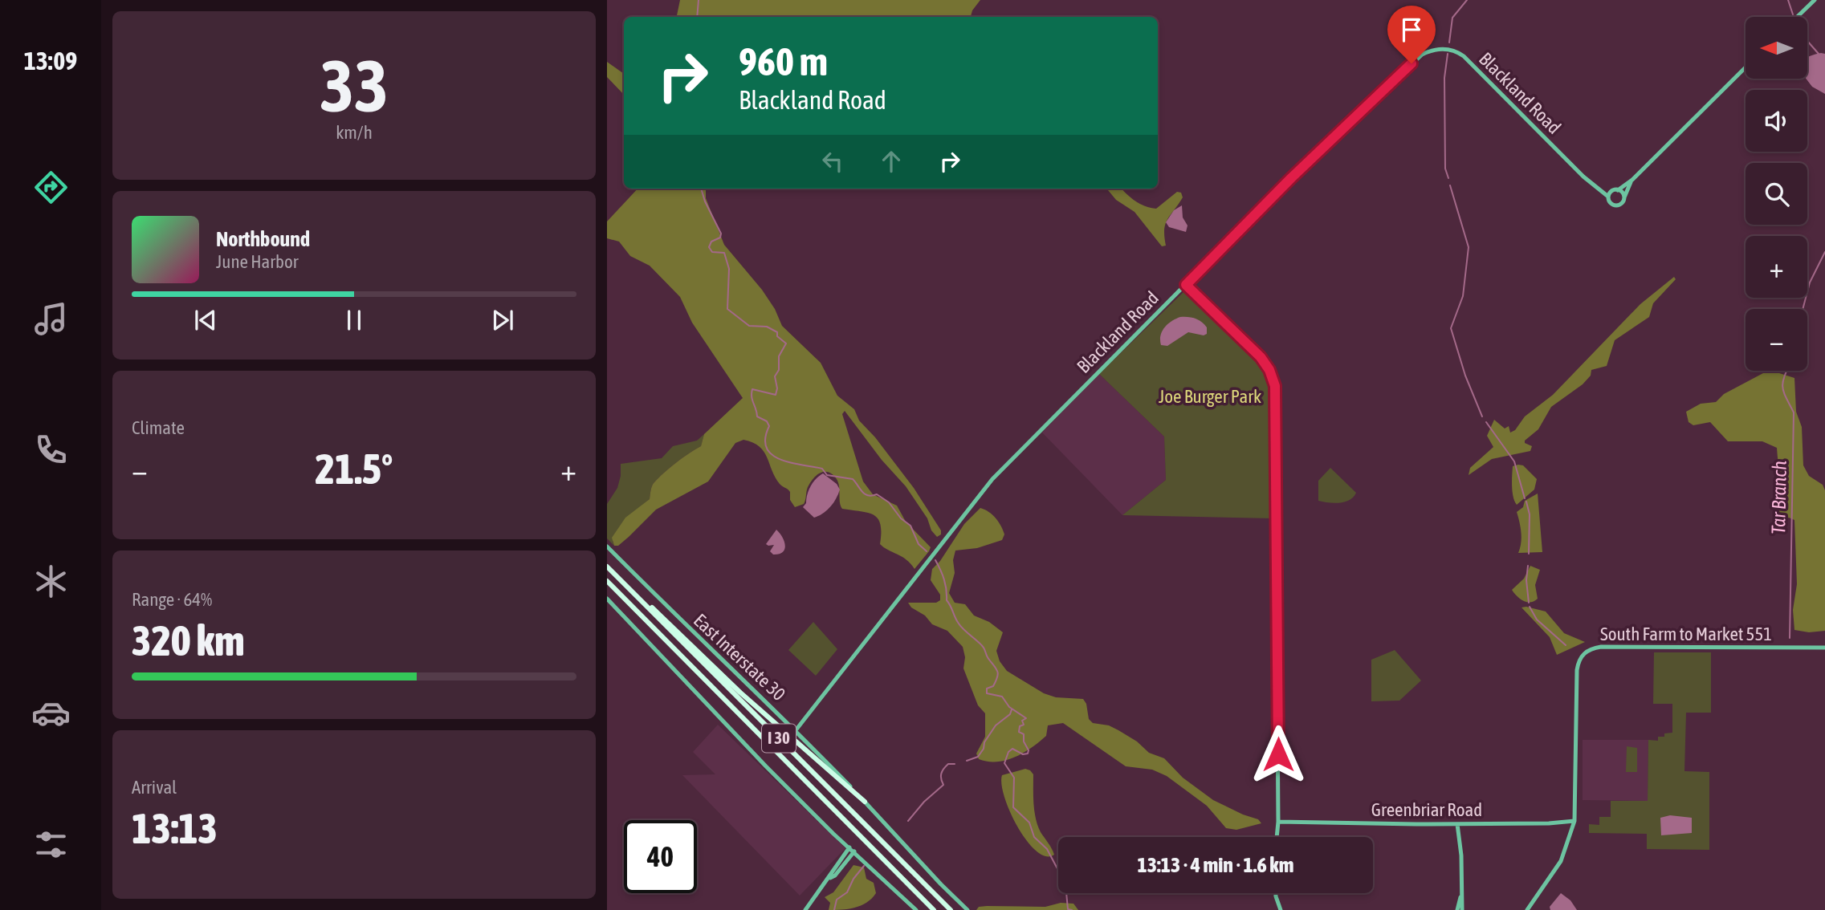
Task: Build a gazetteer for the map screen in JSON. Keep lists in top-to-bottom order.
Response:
{
  "streets": {
    "highway": ["I 30"],
    "street": [
      "Blackland Road",
      "South Farm to Market 551",
      "East Interstate 30",
      "Greenbriar Road"
    ]
  },
  "crossings": [
    ["Blackland Road", "East Interstate 30"],
    ["South Farm to Market 551", "Greenbriar Road"]
  ],
  "water": ["Tar Branch"],
  "parks": ["Joe Burger Park"],
  "north": "left",
  "page": {
    "tabs": "13:09",
    "tile": [
      ["33", "km/h"],
      "Climate",
      ["Range · 64%", "320 km"],
      ["Arrival", "13:13"]
    ],
    "map_buttons": ["+", "−"],
    "turn": ["960 m", "Blackland Road"],
    "song": ["Northbound", "June Harbor"],
    "heat": ["−", "21.5°", "+"],
    "limit": "40",
    "trip": "13:13 · 4 min · 1.6 km"
  }
}
